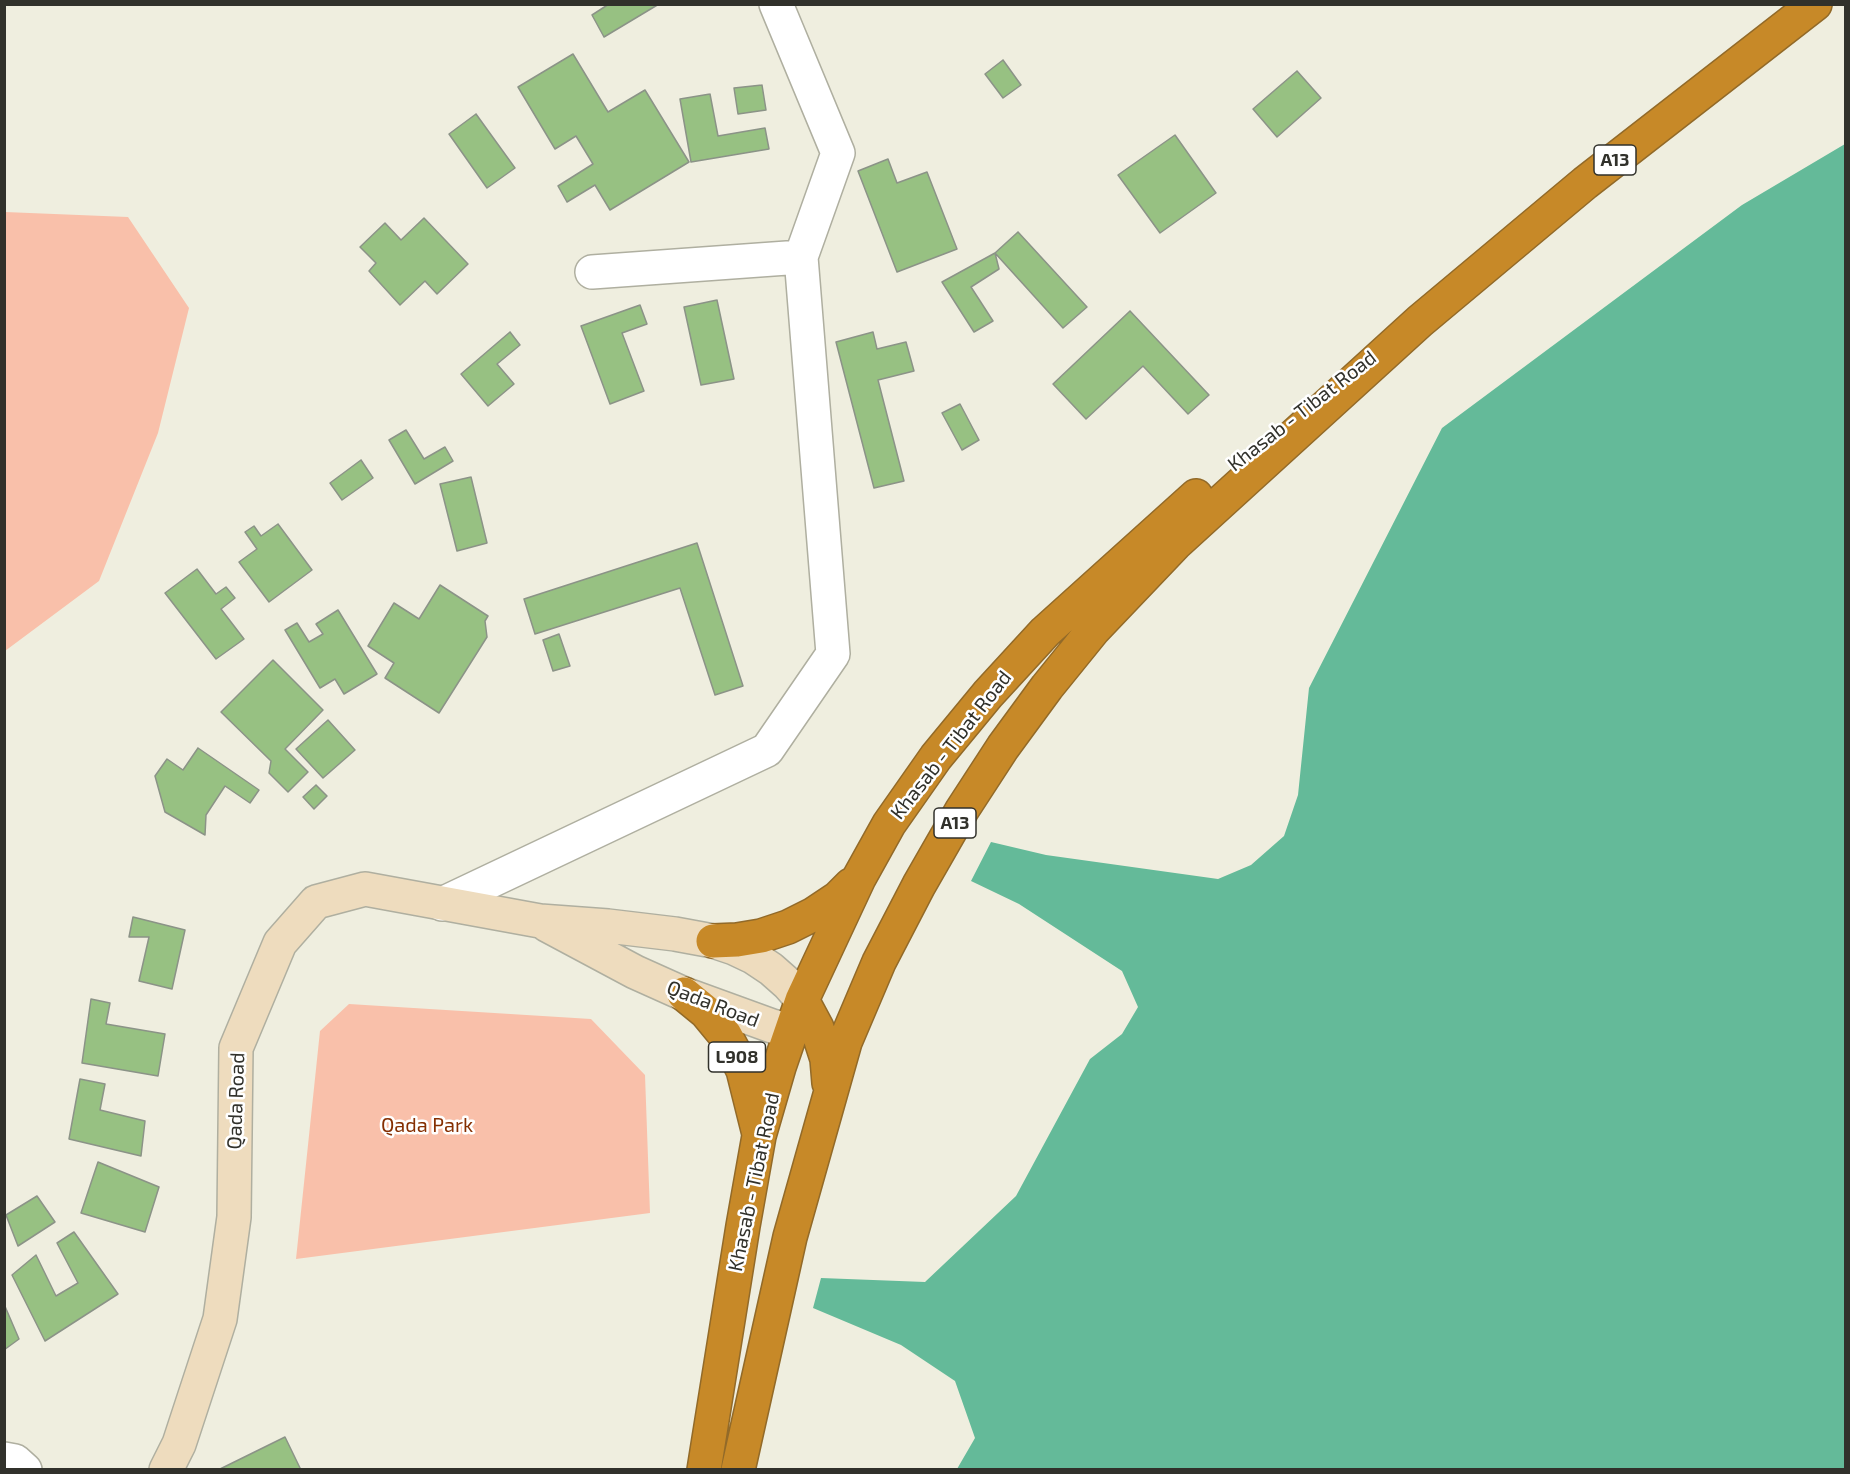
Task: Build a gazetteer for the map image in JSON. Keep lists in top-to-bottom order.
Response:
{
  "streets": {
    "highway": ["A13", "Khasab - Tibat Road", "L908"],
    "street": ["Qada Road"]
  },
  "crossings": [
    ["Khasab - Tibat Road", "Qada Road"],
    ["Khasab - Tibat Road", "L908"],
    ["Qada Road", "L908"]
  ],
  "parks": ["Qada Park"]
}
